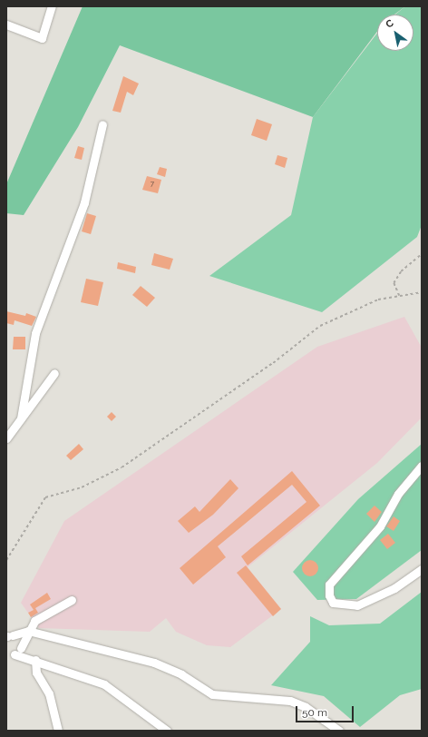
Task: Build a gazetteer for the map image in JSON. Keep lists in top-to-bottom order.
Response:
{
  "house_numbers": ["7"],
  "scale_bar": "50 m",
  "north": "top left"
}
